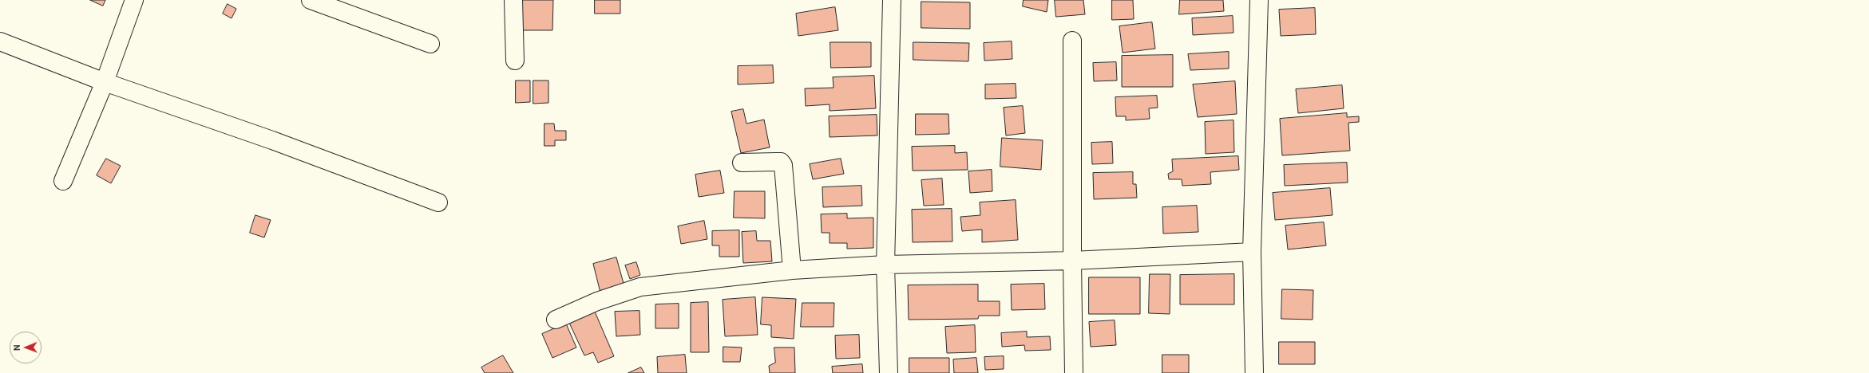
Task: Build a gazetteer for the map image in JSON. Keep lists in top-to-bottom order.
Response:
{
  "north": "left"
}
